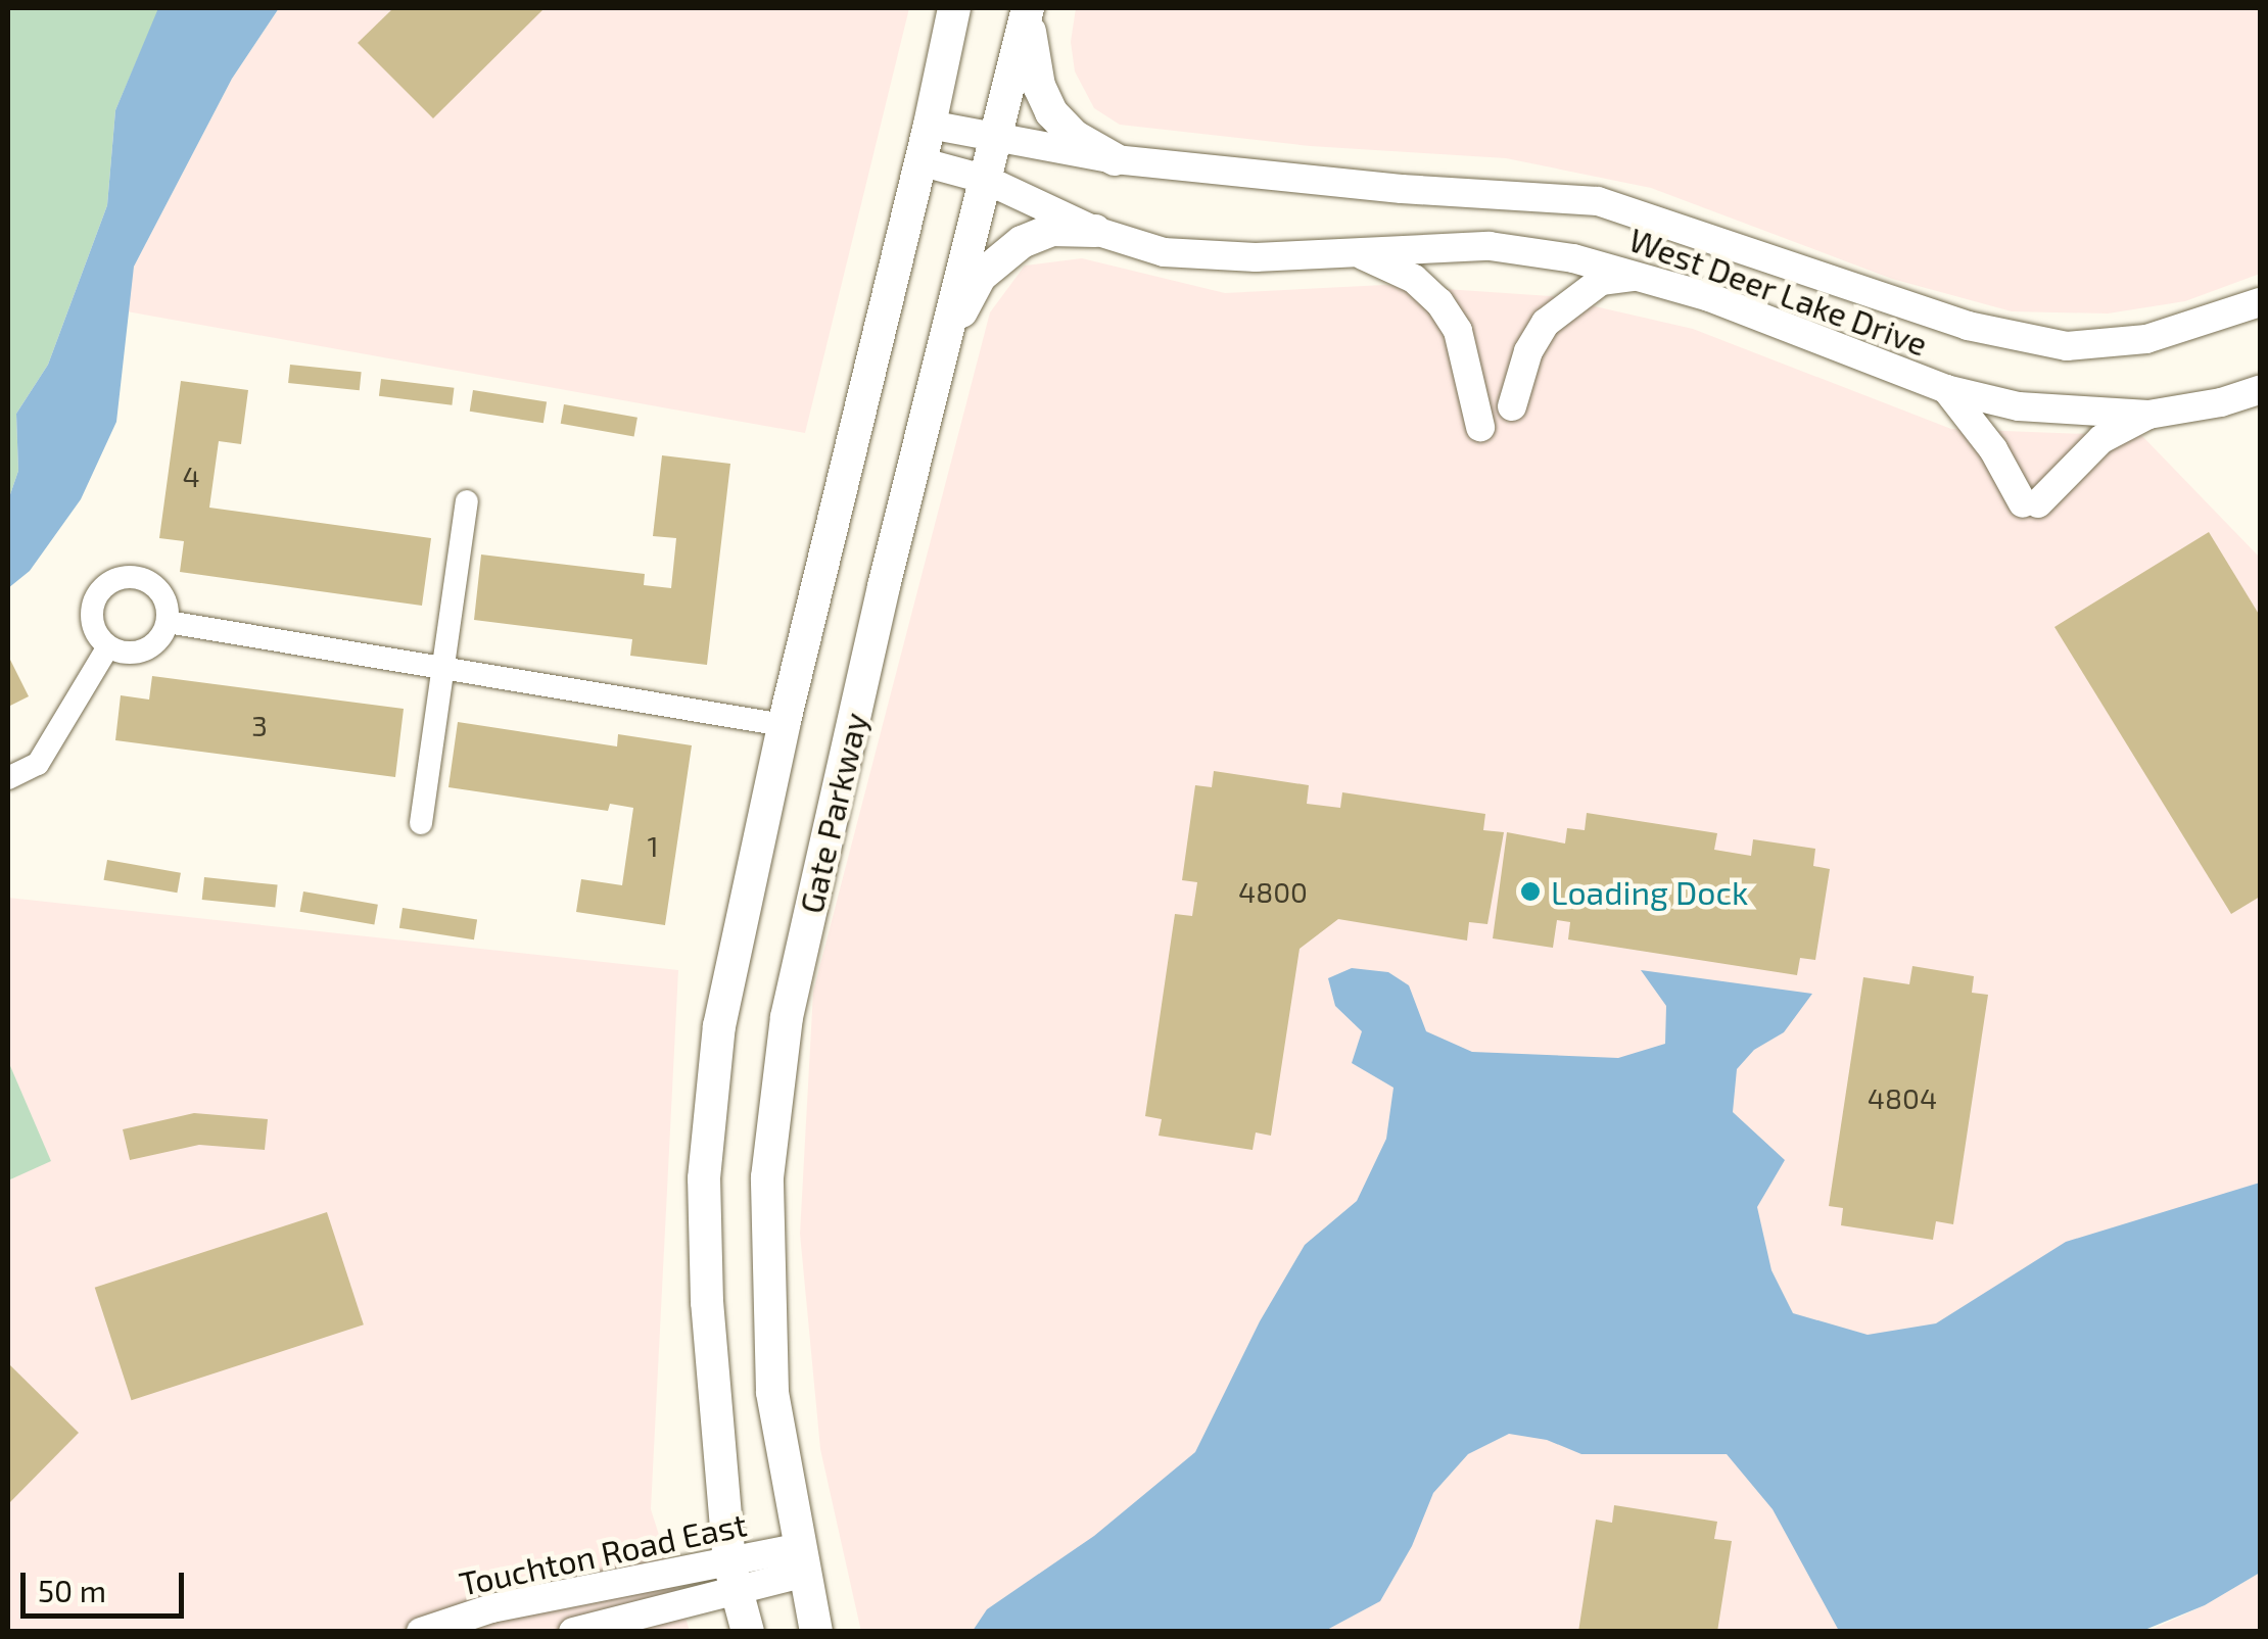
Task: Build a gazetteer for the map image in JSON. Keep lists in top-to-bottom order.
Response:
{
  "streets": {
    "main road": ["Gate Parkway"],
    "street": ["West Deer Lake Drive", "Touchton Road East"]
  },
  "crossings": [
    ["West Deer Lake Drive", "Gate Parkway"],
    ["Gate Parkway", "Touchton Road East"]
  ],
  "places": ["Loading Dock"],
  "house_numbers": [
    "4",
    "3",
    "1",
    "4800",
    "4804"
  ],
  "scale_bar": "50 m"
}
